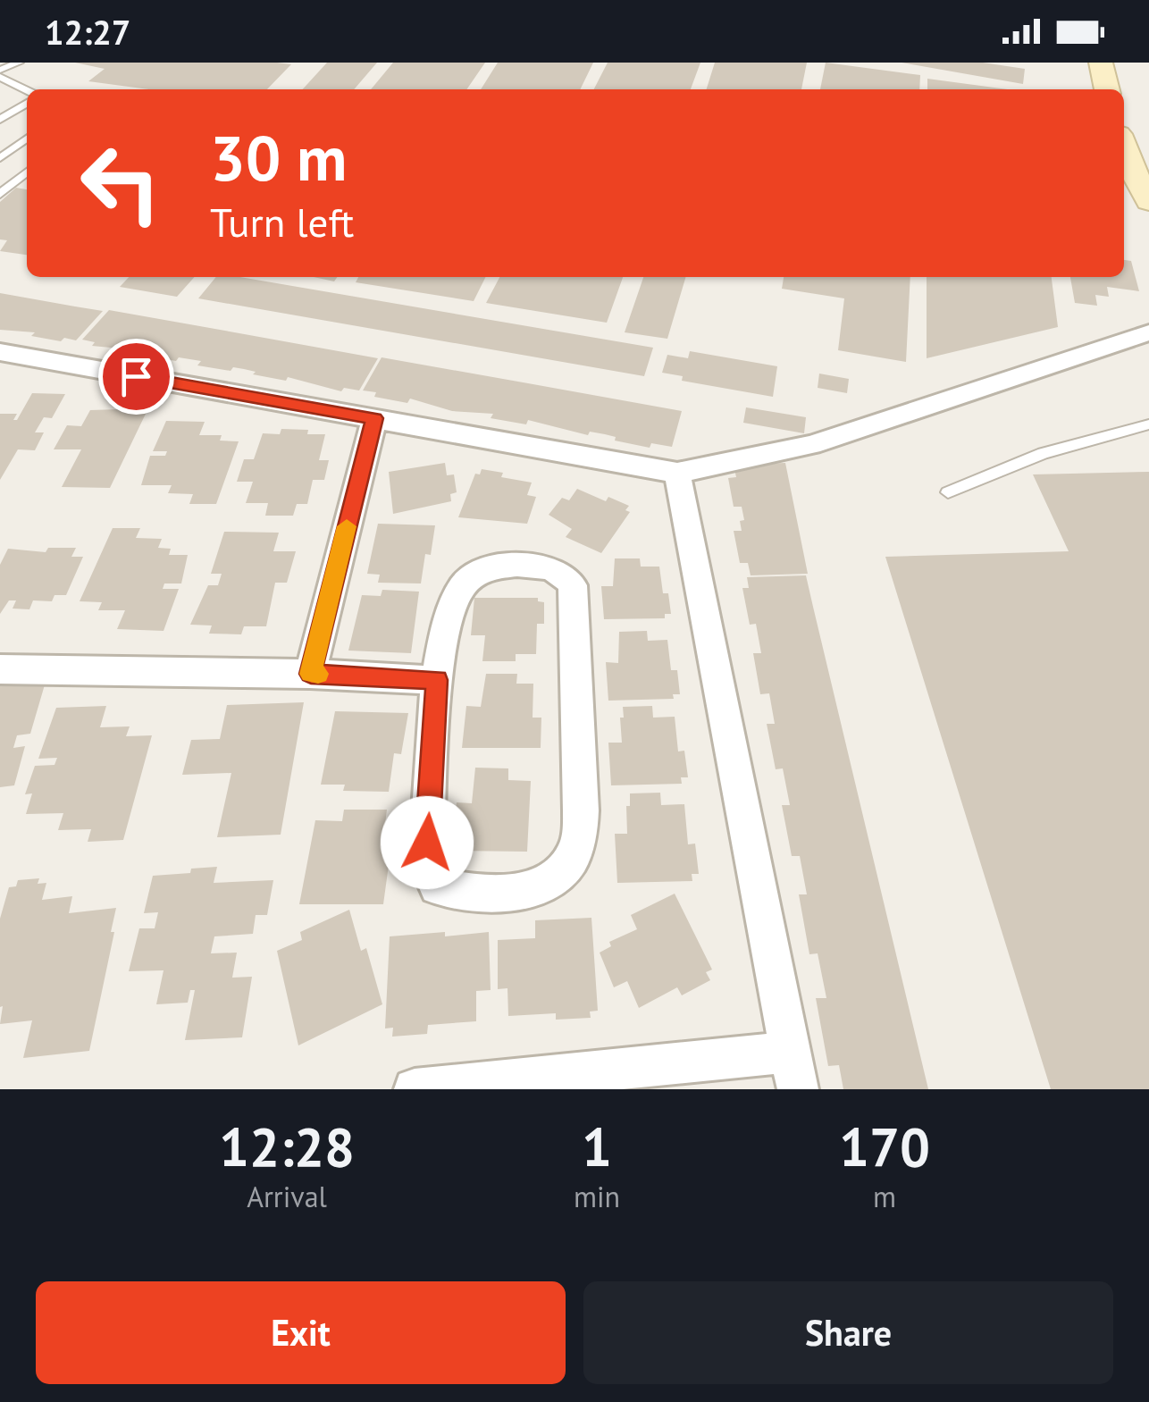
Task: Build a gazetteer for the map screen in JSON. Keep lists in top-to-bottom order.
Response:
{
  "page": {
    "status": "12:27",
    "turn": ["30 m", "Turn left"],
    "eta": [
      "12:28",
      "Arrival",
      "1",
      "min",
      "170",
      "m"
    ],
    "buttons": ["Exit", "Share"]
  }
}
